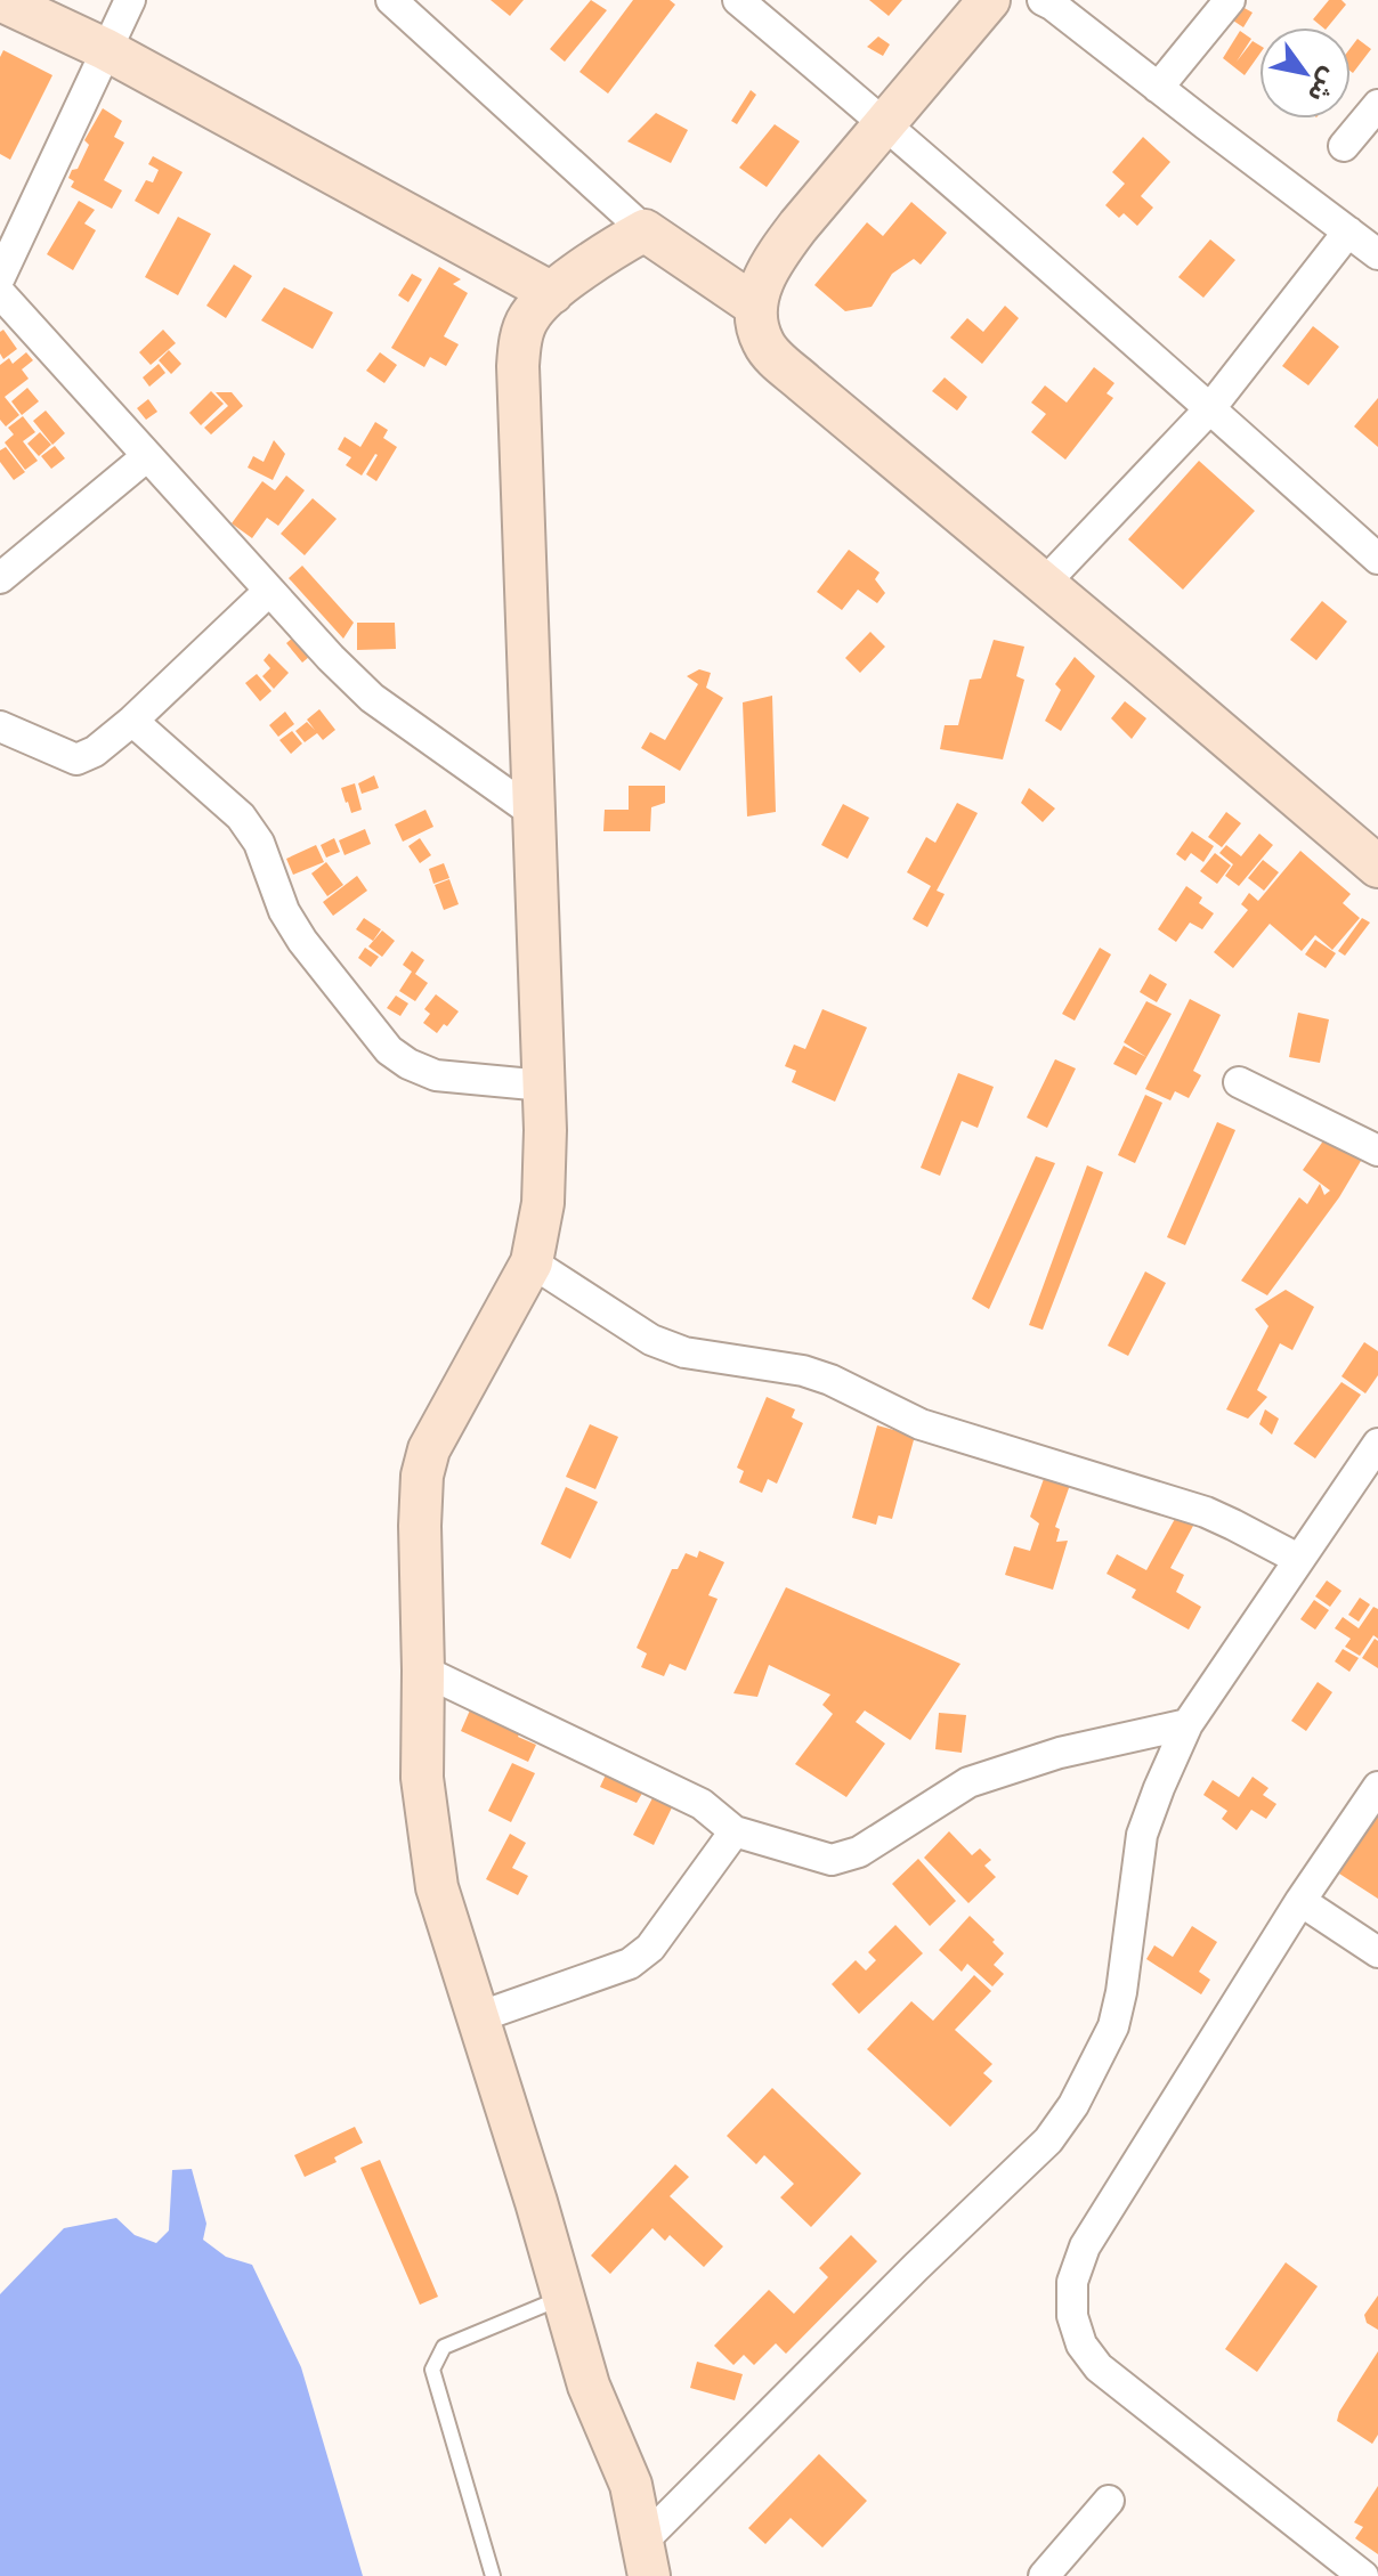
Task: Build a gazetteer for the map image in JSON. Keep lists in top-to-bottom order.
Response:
{
  "north": "bottom right"
}
